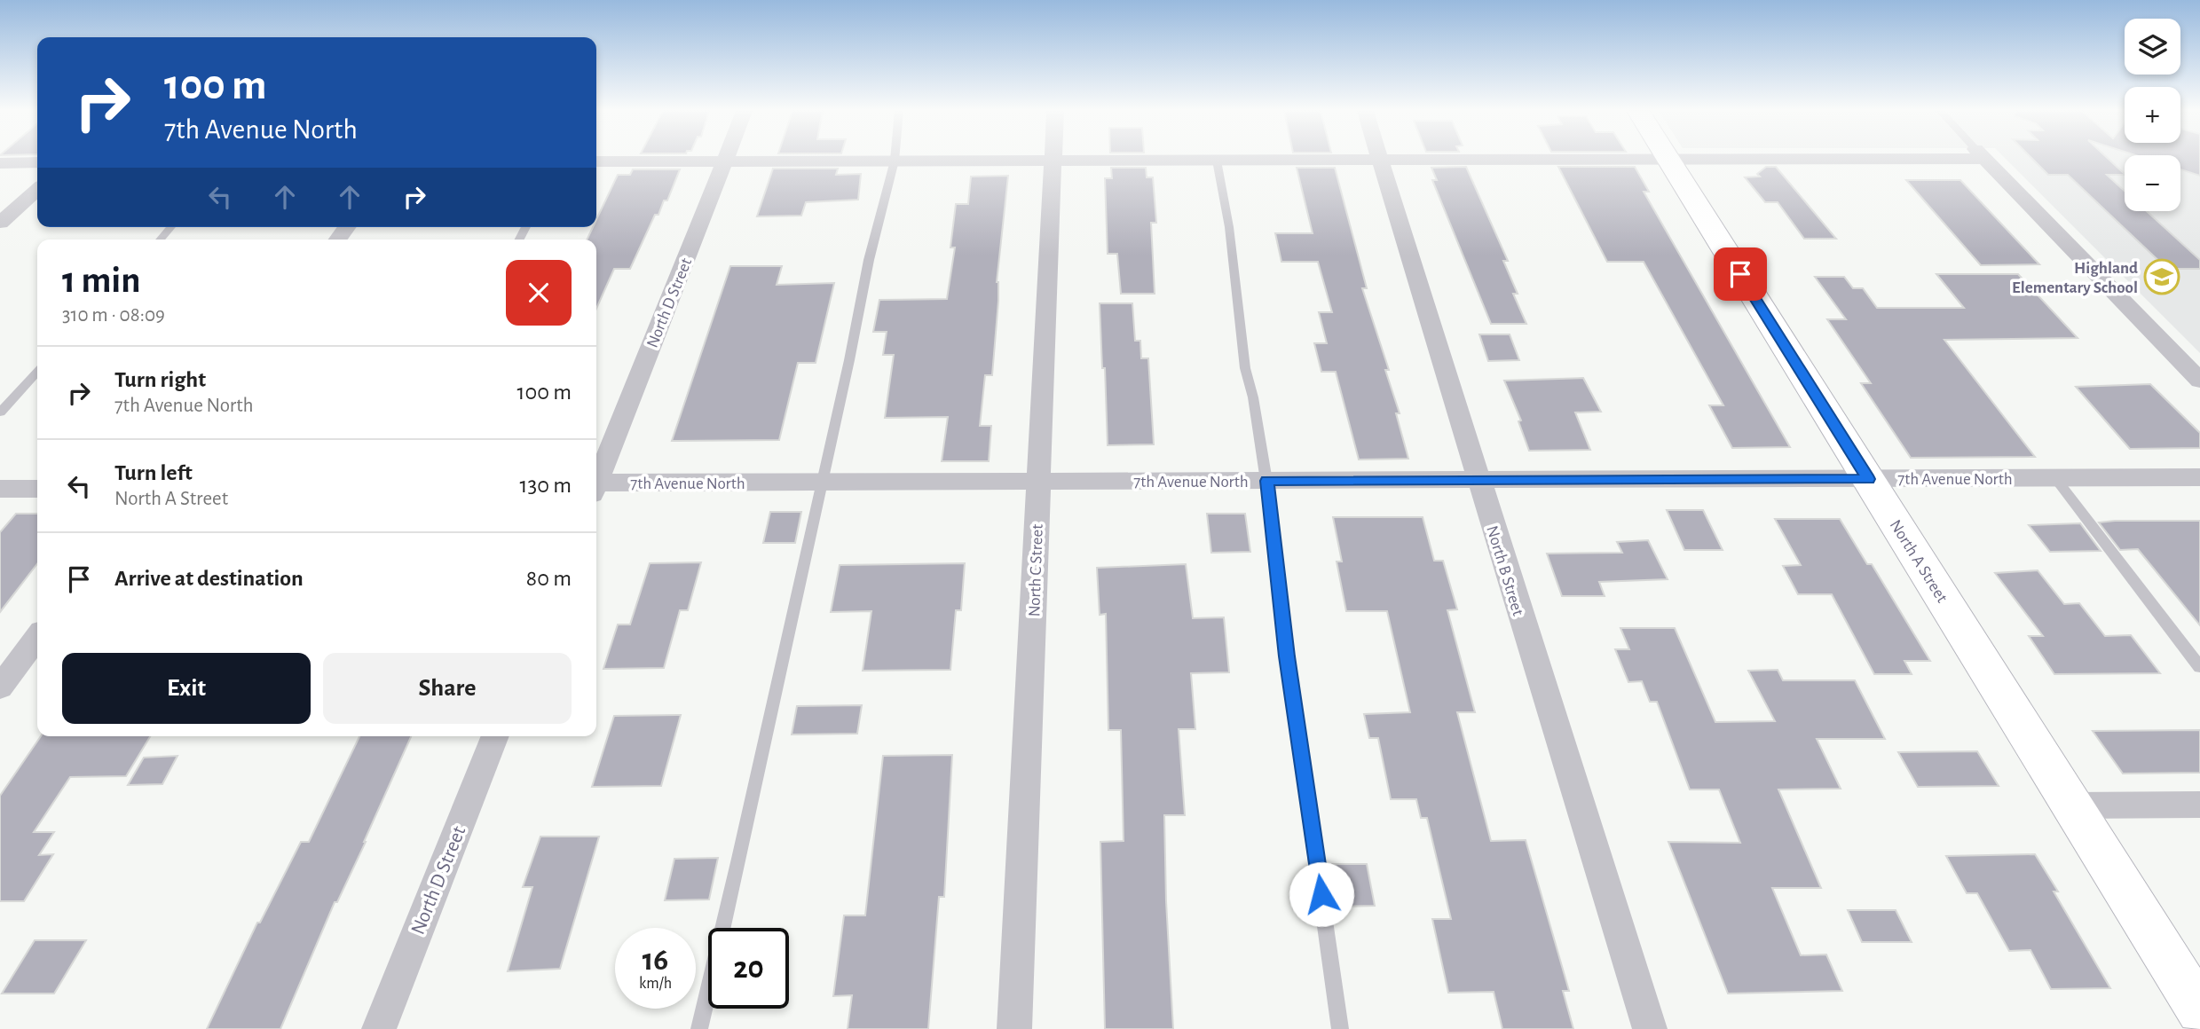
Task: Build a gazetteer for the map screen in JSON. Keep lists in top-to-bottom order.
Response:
{
  "streets": {
    "street": [
      "North D Street",
      "7th Avenue North",
      "North A Street",
      "North C Street",
      "North B Street"
    ]
  },
  "crossings": [
    ["7th Avenue North", "North A Street"],
    ["7th Avenue North", "North C Street"],
    ["7th Avenue North", "North B Street"]
  ],
  "places": {
    "school or university": ["Highland Elementary School"]
  },
  "page": {
    "map_buttons": ["+", "−"],
    "turn": ["100 m", "7th Avenue North"],
    "heading": ["1 min", "310 m · 08:09"],
    "list": [
      {
        "name": "Turn right",
        "note": "7th Avenue North",
        "value": "100 m"
      },
      {
        "name": "Turn left",
        "note": "North A Street",
        "value": "130 m"
      },
      {
        "name": "Arrive at destination",
        "value": "80 m"
      }
    ],
    "buttons": ["Exit", "Share"],
    "speed": "16 km/h",
    "limit": "20"
  }
}
